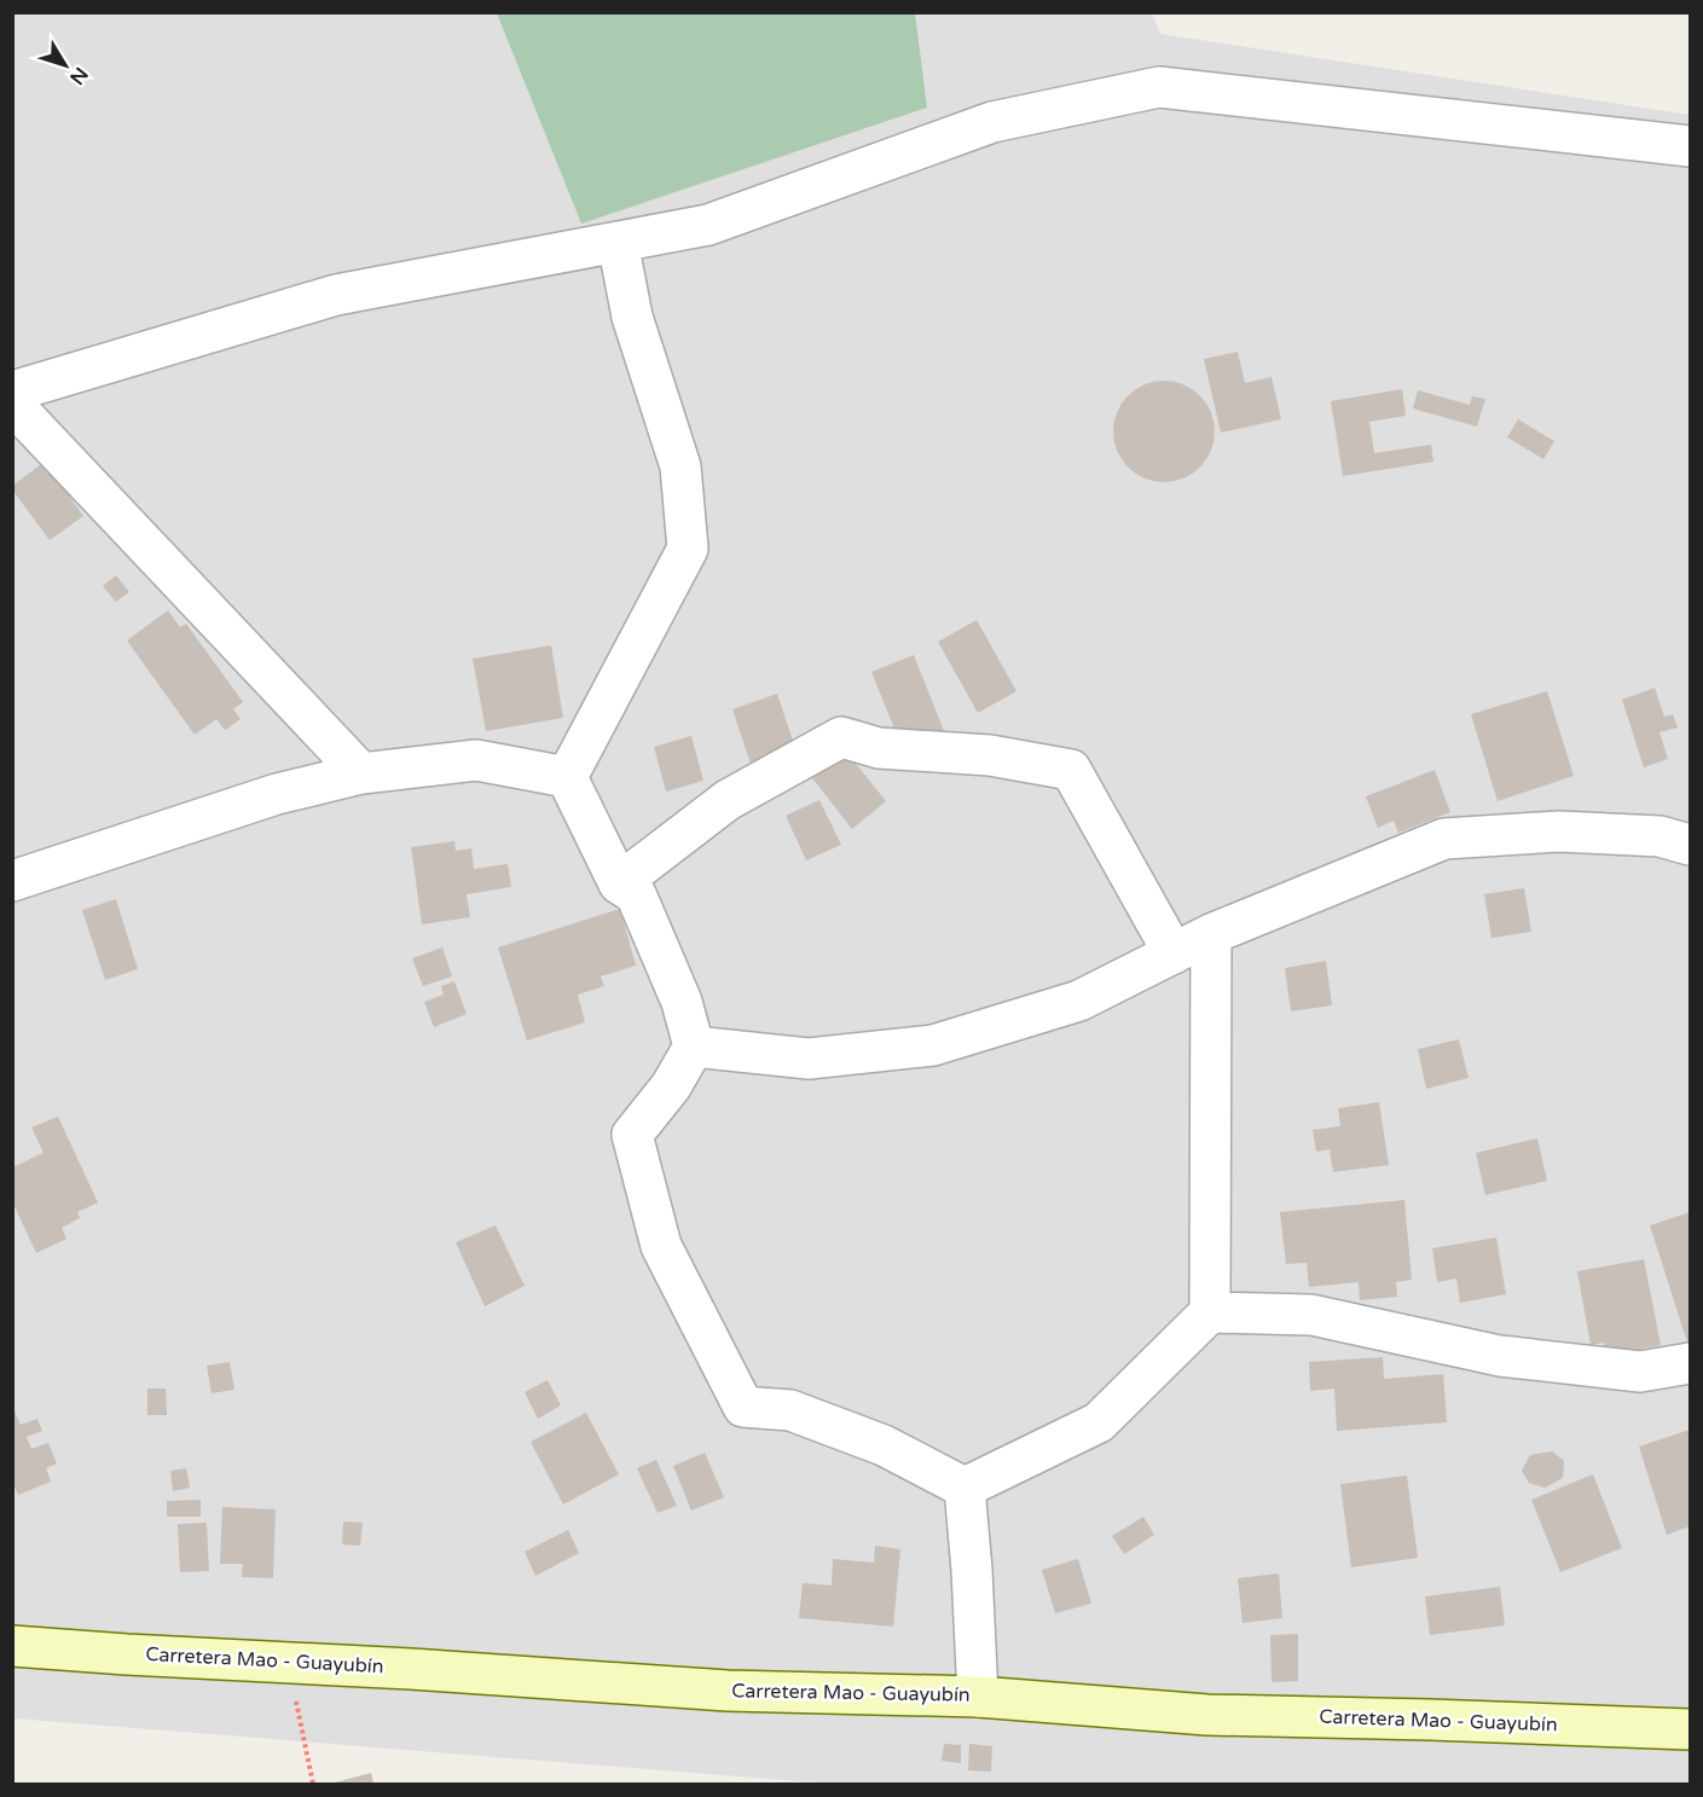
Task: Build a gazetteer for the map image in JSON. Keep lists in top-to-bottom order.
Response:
{
  "streets": {
    "main road": ["Carretera Mao - Guayubín"]
  },
  "north": "bottom right"
}
